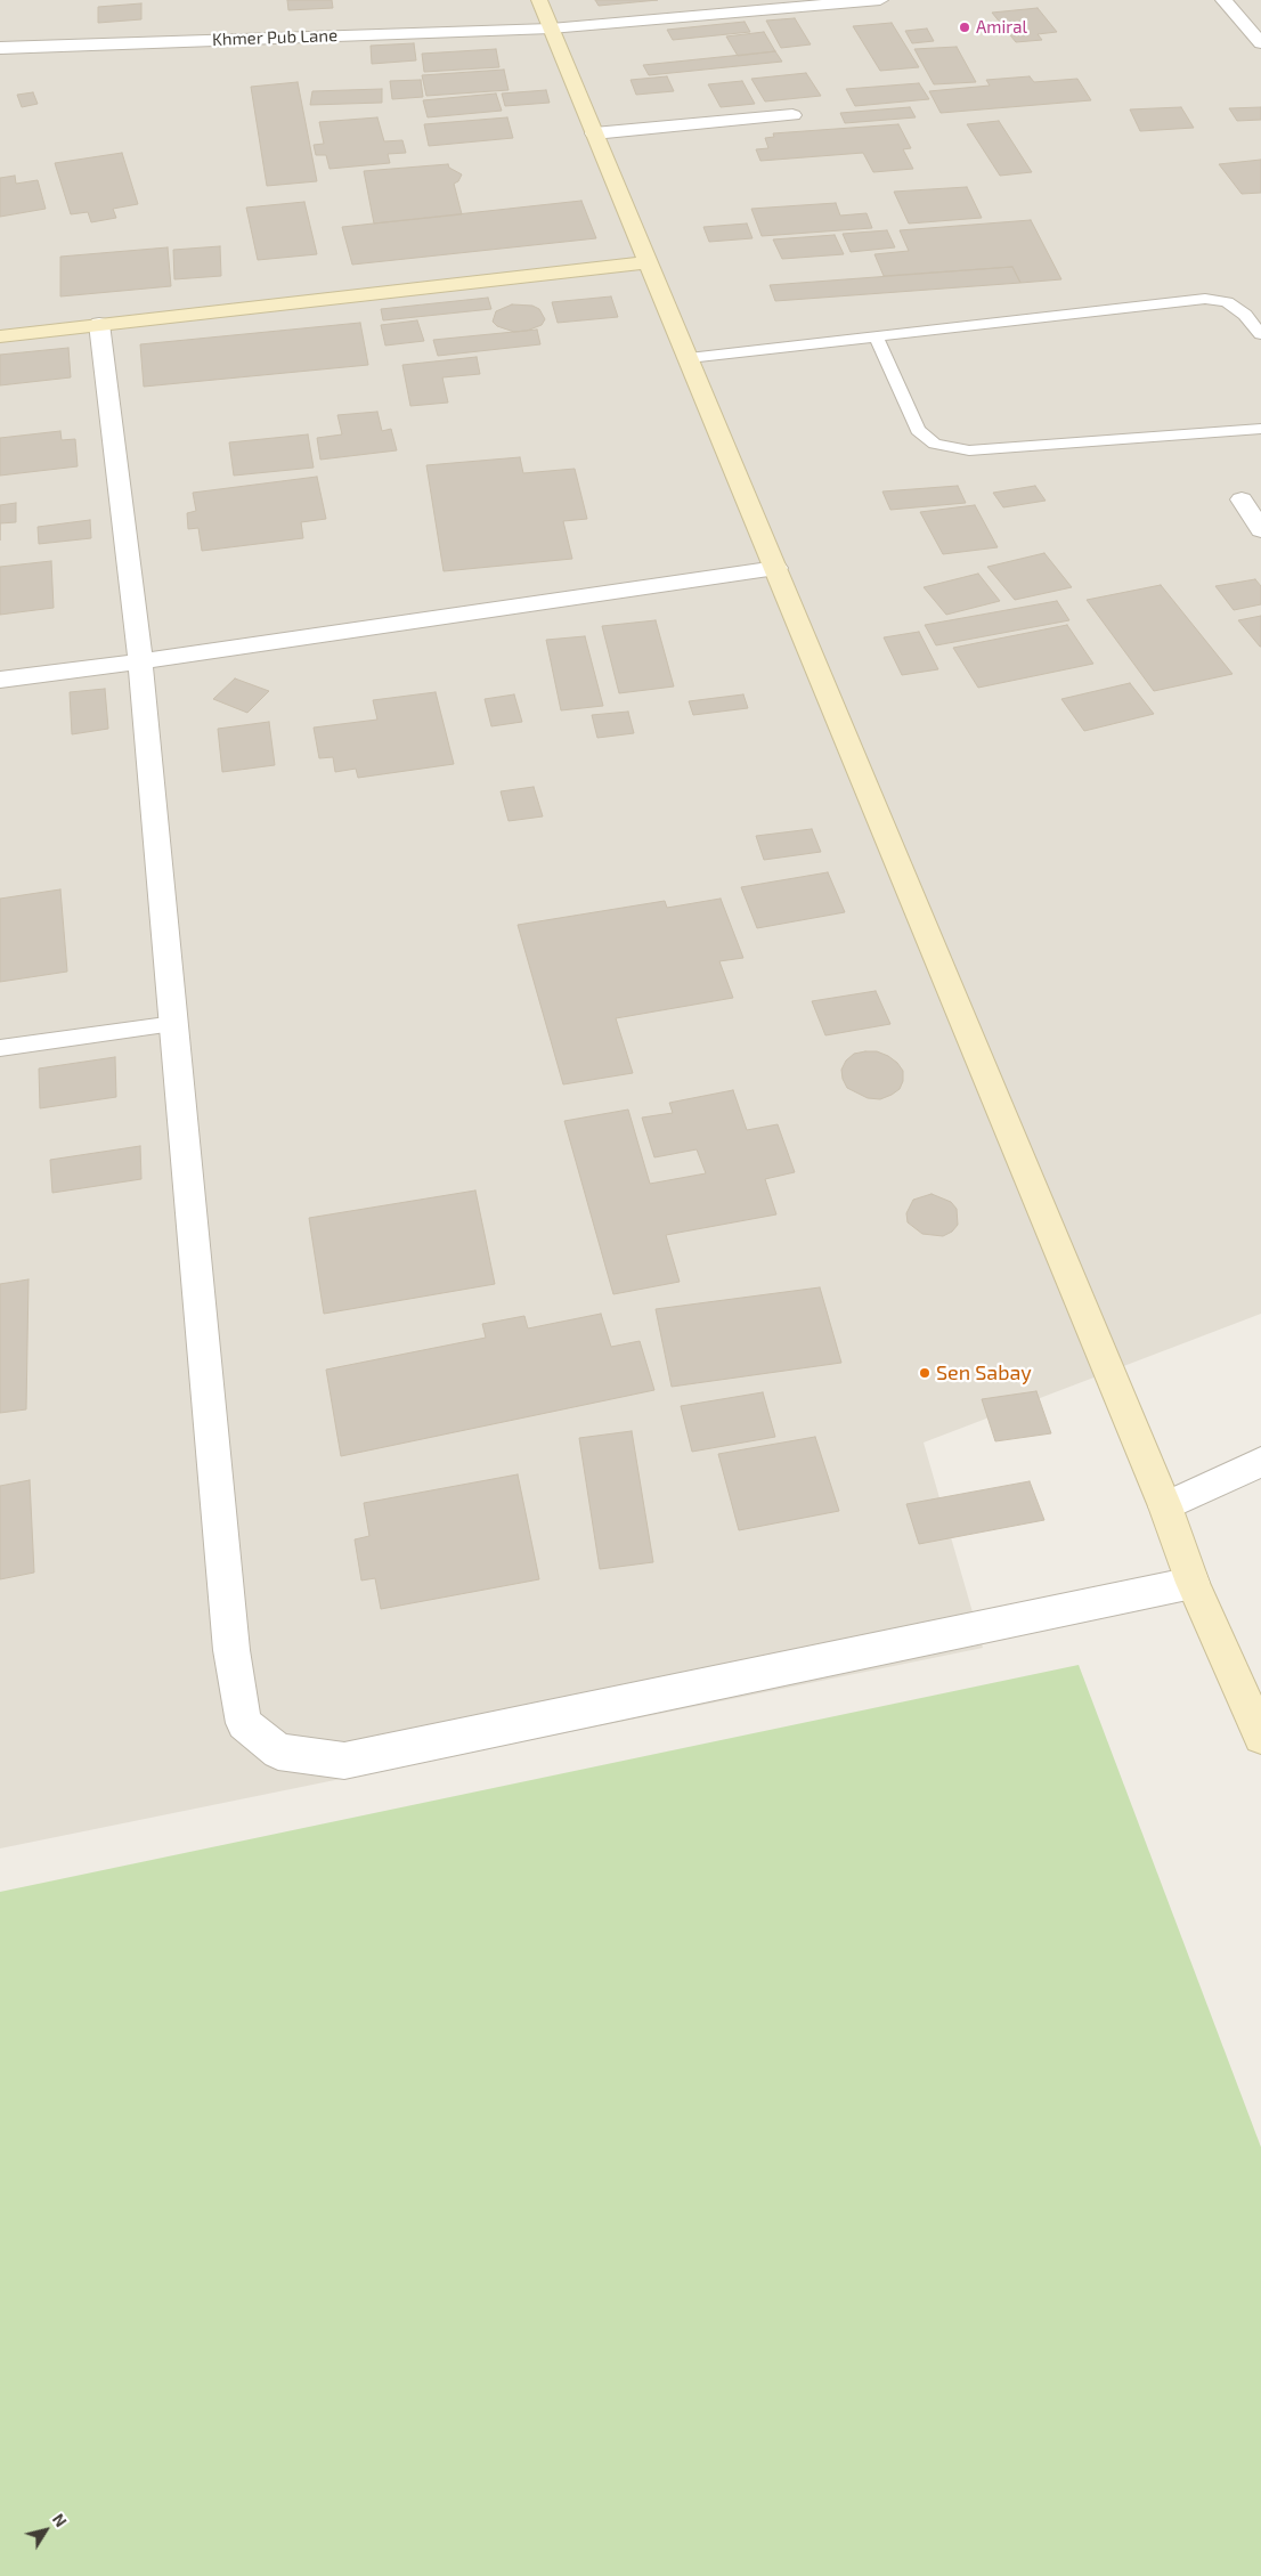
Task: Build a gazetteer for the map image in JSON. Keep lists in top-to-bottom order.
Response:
{
  "streets": {
    "street": ["Khmer Pub Lane"]
  },
  "places": ["Amiral", "Sen Sabay"],
  "north": "top right"
}
